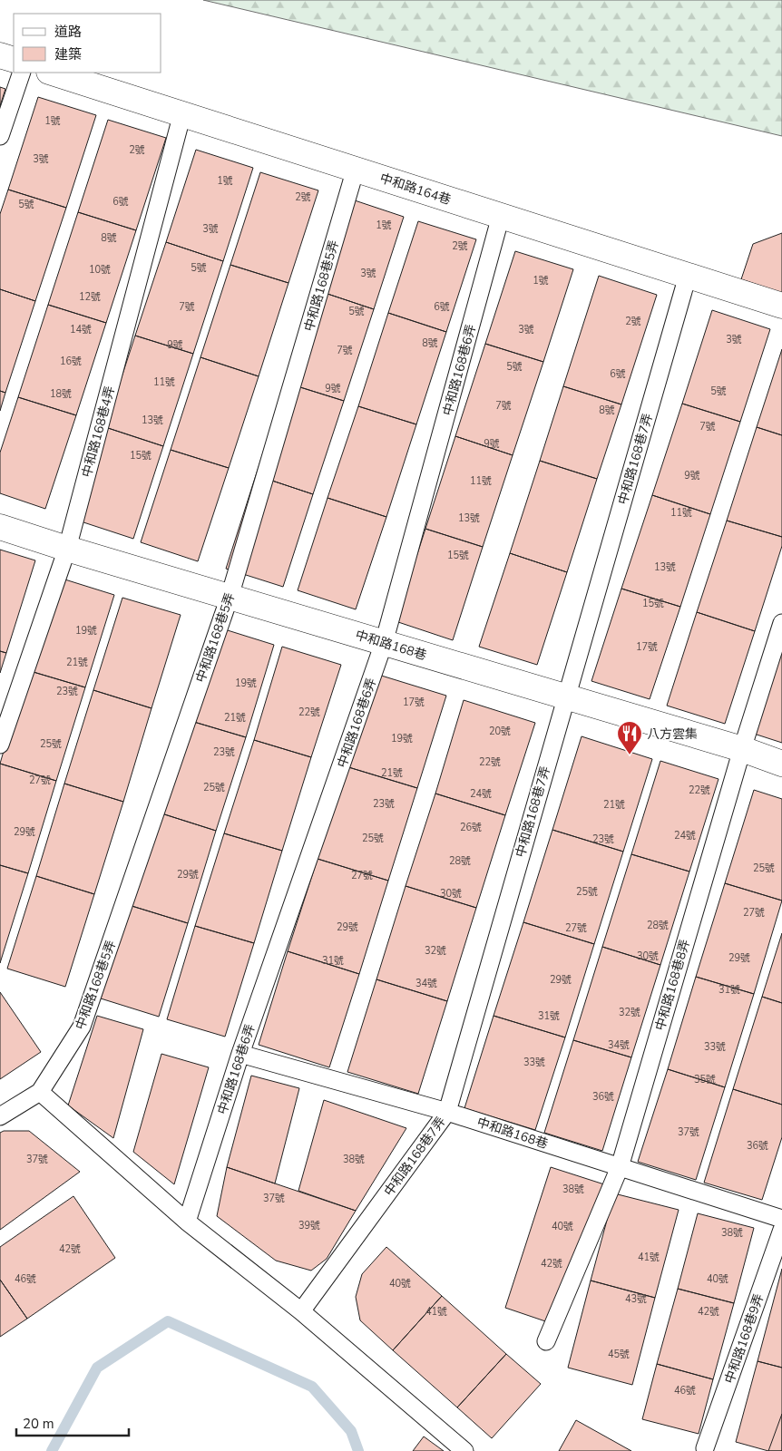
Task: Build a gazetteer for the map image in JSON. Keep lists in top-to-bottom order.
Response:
{
  "streets": {
    "street": ["中和路164巷", "中和路168巷"],
    "lane": [
      "中和路168巷5弄",
      "中和路168巷6弄",
      "中和路168巷4弄",
      "中和路168巷7弄",
      "中和路168巷8弄",
      "中和路168巷9弄"
    ]
  },
  "crossings": [
    ["中和路164巷", "中和路168巷5弄"],
    ["中和路164巷", "中和路168巷6弄"],
    ["中和路164巷", "中和路168巷4弄"],
    ["中和路164巷", "中和路168巷7弄"],
    ["中和路168巷5弄", "中和路168巷"],
    ["中和路168巷6弄", "中和路168巷"],
    ["中和路168巷4弄", "中和路168巷"],
    ["中和路168巷7弄", "中和路168巷"],
    ["中和路168巷", "中和路168巷8弄"]
  ],
  "places": {
    "restaurant": ["八方雲集"]
  },
  "house_numbers": [
    "1號",
    "2號",
    "3號",
    "1號",
    "2號",
    "6號",
    "5號",
    "1號",
    "3號",
    "8號",
    "2號",
    "5號",
    "10號",
    "3號",
    "1號",
    "12號",
    "7號",
    "6號",
    "5號",
    "2號",
    "14號",
    "3號",
    "3號",
    "8號",
    "9號",
    "7號",
    "16號",
    "5號",
    "6號",
    "11號",
    "9號",
    "5號",
    "18號",
    "7號",
    "8號",
    "13號",
    "7號",
    "9號",
    "15號",
    "9號",
    "11號",
    "11號",
    "13號",
    "15號",
    "13號",
    "15號",
    "19號",
    "17號",
    "21號",
    "19號",
    "23號",
    "17號",
    "22號",
    "21號",
    "20號",
    "19號",
    "25號",
    "23號",
    "22號",
    "21號",
    "27號",
    "25號",
    "22號",
    "24號",
    "23號",
    "21號",
    "26號",
    "29號",
    "24號",
    "25號",
    "23號",
    "28號",
    "25號",
    "29號",
    "27號",
    "25號",
    "30號",
    "27號",
    "28號",
    "29號",
    "27號",
    "32號",
    "30號",
    "29號",
    "31號",
    "29號",
    "34號",
    "31號",
    "32號",
    "31號",
    "34號",
    "33號",
    "33號",
    "35號",
    "36號",
    "37號",
    "36號",
    "37號",
    "38號",
    "38號",
    "37號",
    "39號",
    "40號",
    "38號",
    "42號",
    "41號",
    "42號",
    "46號",
    "40號",
    "40號",
    "43號",
    "41號",
    "42號",
    "45號",
    "46號"
  ],
  "legend": ["道路", "建築"],
  "scale_bar": "20 m"
}
